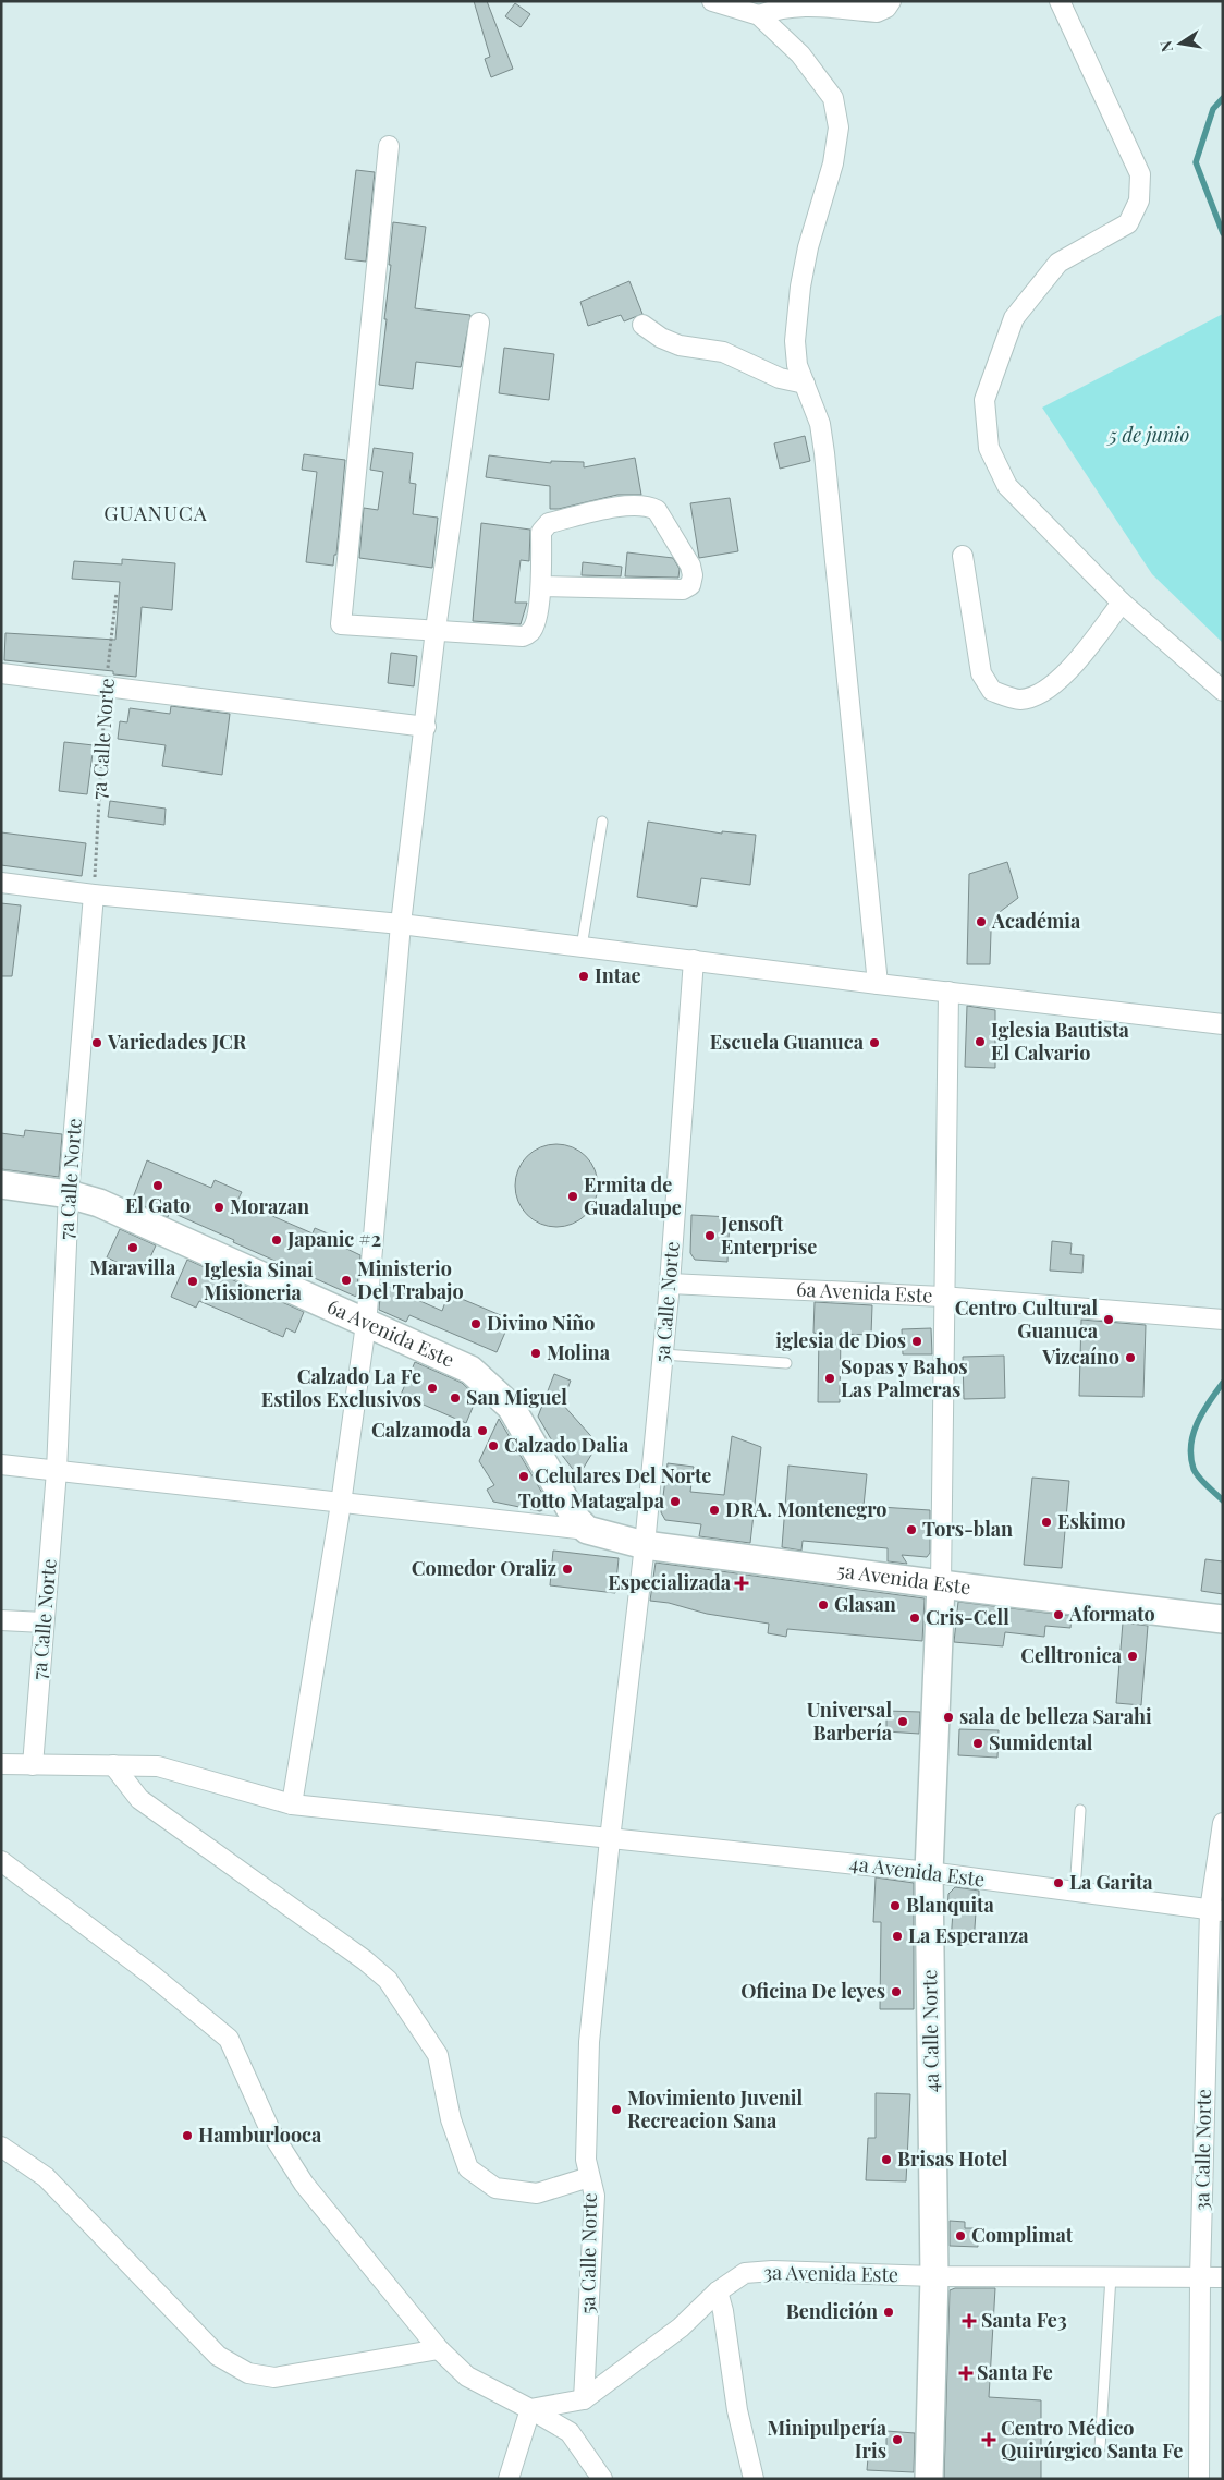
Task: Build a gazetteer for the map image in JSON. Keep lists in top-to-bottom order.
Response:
{
  "streets": {
    "street": [
      "7a Calle Norte",
      "6a Avenida Este",
      "5a Calle Norte",
      "5a Avenida Este",
      "4a Avenida Este",
      "4a Calle Norte",
      "3a Calle Norte",
      "3a Avenida Este"
    ]
  },
  "crossings": [
    ["7a Calle Norte", "6a Avenida Este"],
    ["6a Avenida Este", "5a Calle Norte"],
    ["6a Avenida Este", "5a Avenida Este"],
    ["5a Calle Norte", "5a Avenida Este"],
    ["5a Calle Norte", "4a Avenida Este"],
    ["5a Calle Norte", "3a Avenida Este"],
    ["5a Avenida Este", "4a Calle Norte"],
    ["4a Avenida Este", "4a Calle Norte"],
    ["4a Avenida Este", "3a Calle Norte"],
    ["4a Calle Norte", "3a Avenida Este"],
    ["3a Calle Norte", "3a Avenida Este"]
  ],
  "districts": ["GUANUCA"],
  "parks": ["5 de junio"],
  "places": {
    "other": [
      "Académia",
      "Intae",
      "Iglesia Bautista El Calvario",
      "Variedades JCR",
      "Escuela Guanuca",
      "El Gato",
      "Ermita de Guadalupe",
      "Morazan",
      "Jensoft Enterprise",
      "Japanic #2",
      "Maravilla",
      "Ministerio Del Trabajo",
      "Iglesia Sinai Misioneria",
      "Centro Cultural Guanuca",
      "Divino Niño",
      "iglesia de Dios",
      "Molina",
      "Vizcaíno",
      "Sopas y Bahos Las Palmeras",
      "Calzado La Fe Estilos Exclusivos",
      "San Miguel",
      "Calzamoda",
      "Calzado Dalia",
      "Celulares Del Norte",
      "Totto Matagalpa",
      "DRA. Montenegro",
      "Eskimo",
      "Tors-blan",
      "Comedor Oraliz",
      "Glasan",
      "Aformato",
      "Cris-Cell",
      "Celltronica",
      "sala de belleza Sarahi",
      "Universal Barbería",
      "Sumidental",
      "La Garita",
      "Blanquita",
      "La Esperanza",
      "Oficina De leyes",
      "Movimiento Juvenil Recreacion Sana",
      "Hamburlooca",
      "Brisas Hotel",
      "Complimat",
      "Bendición",
      "Minipulpería Iris"
    ],
    "health": [
      "Especializada",
      "Santa Fe3",
      "Santa Fe",
      "Centro Médico Quirúrgico Santa Fe"
    ]
  },
  "north": "left"
}
